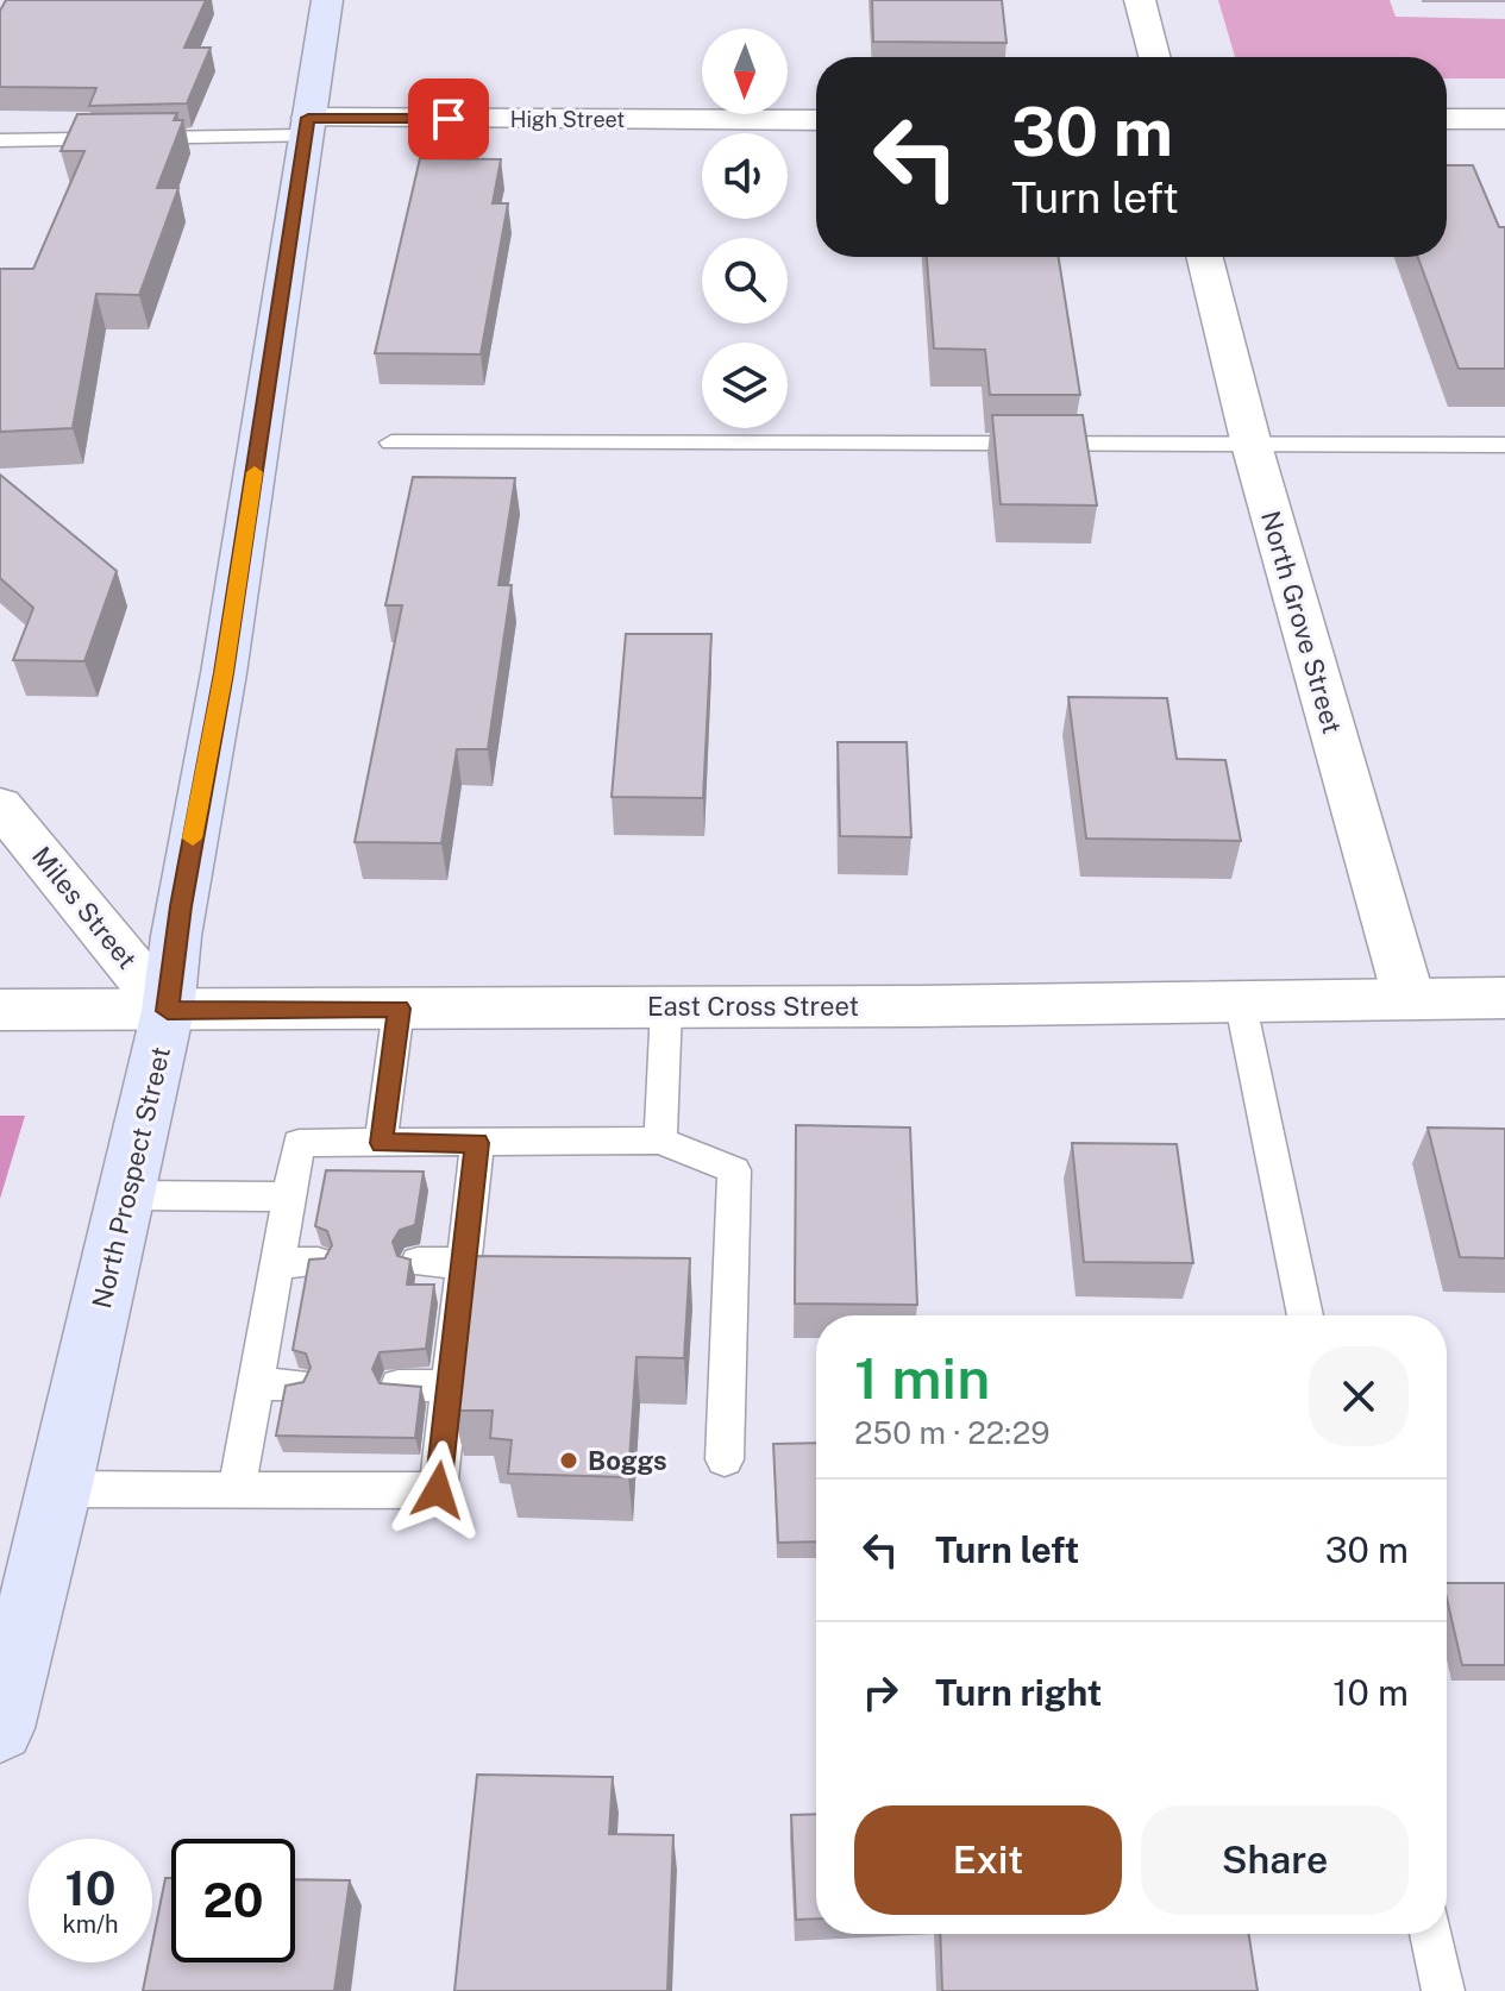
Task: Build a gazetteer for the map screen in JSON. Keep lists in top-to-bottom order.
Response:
{
  "streets": {
    "main road": ["North Prospect Street"],
    "street": [
      "High Street",
      "North Grove Street",
      "Miles Street",
      "East Cross Street"
    ]
  },
  "crossings": [
    ["High Street", "North Prospect Street"],
    ["North Grove Street", "East Cross Street"],
    ["Miles Street", "East Cross Street"],
    ["Miles Street", "North Prospect Street"],
    ["East Cross Street", "North Prospect Street"]
  ],
  "places": ["Boggs"],
  "north": "bottom",
  "page": {
    "turn": ["30 m", "Turn left"],
    "heading": ["1 min", "250 m · 22:29"],
    "list": [
      {
        "name": "Turn left",
        "value": "30 m"
      },
      {
        "name": "Turn right",
        "value": "10 m"
      }
    ],
    "buttons": ["Exit", "Share"],
    "speed": "10 km/h",
    "limit": "20"
  }
}
